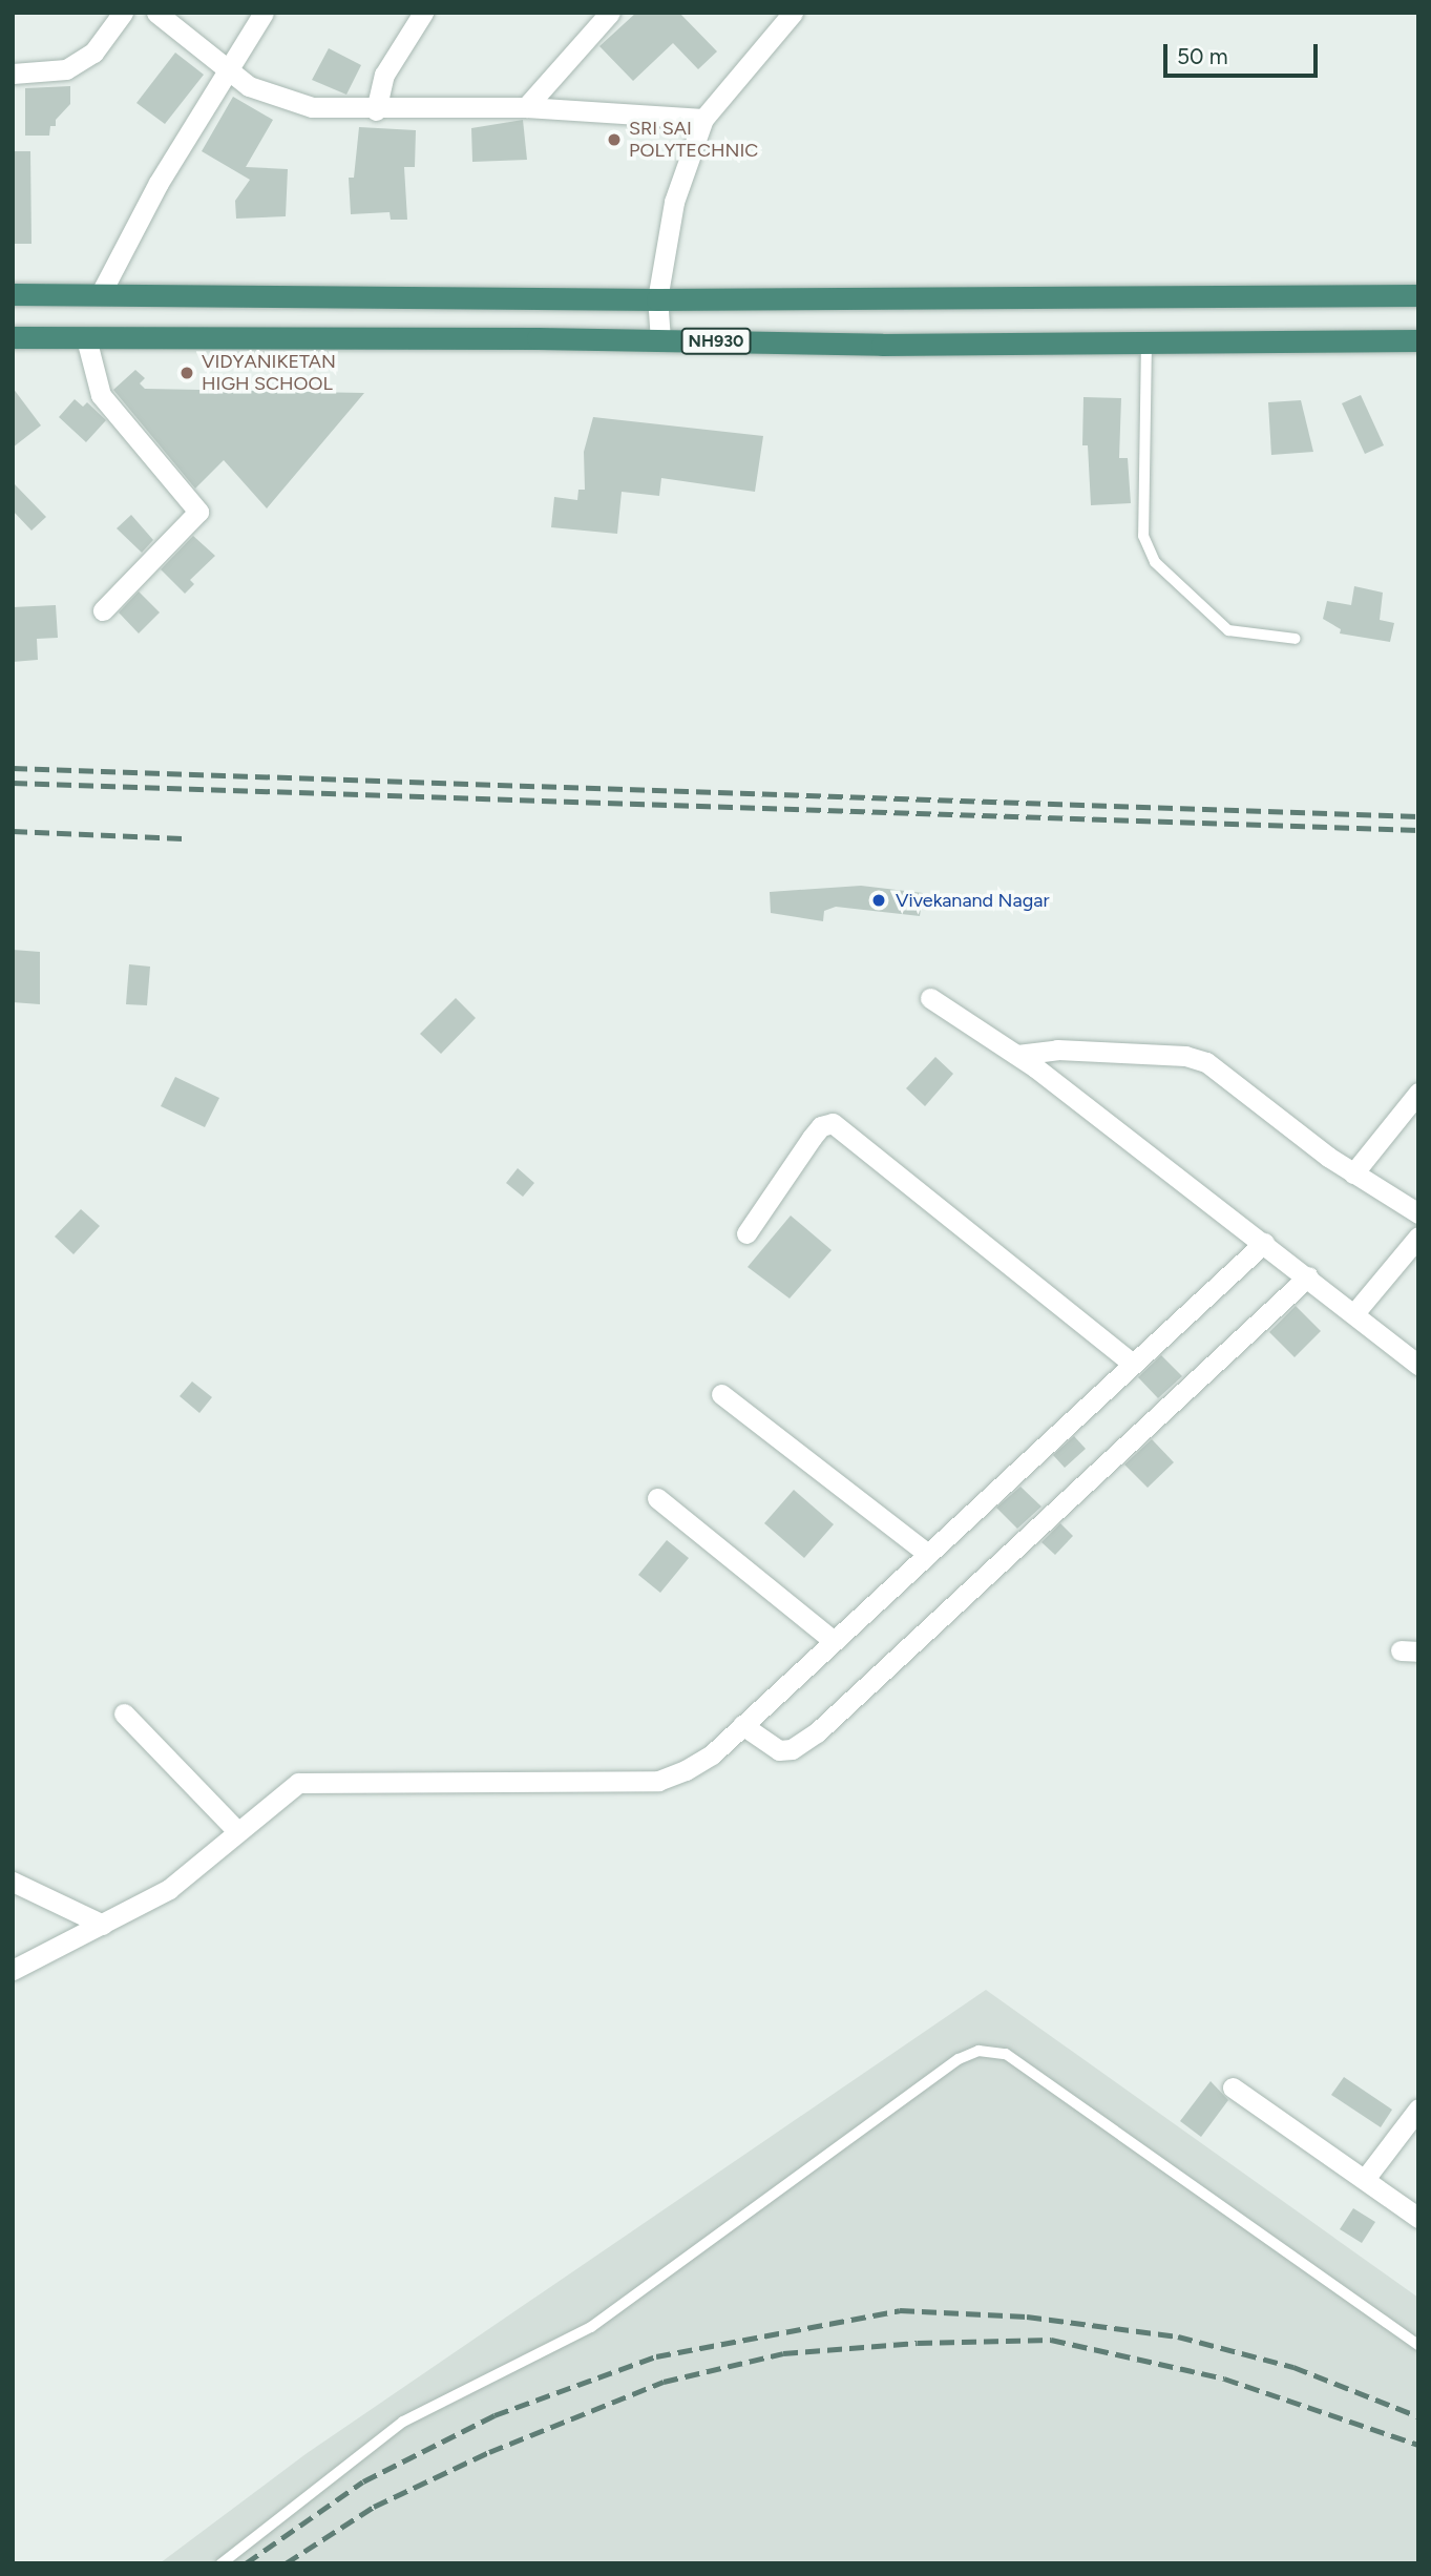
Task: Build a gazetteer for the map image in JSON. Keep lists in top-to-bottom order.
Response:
{
  "streets": {
    "highway": ["NH930"]
  },
  "places": ["SRI SAI POLYTECHNIC", "VIDYANIKETAN HIGH SCHOOL", "Vivekanand Nagar"],
  "scale_bar": "50 m"
}
